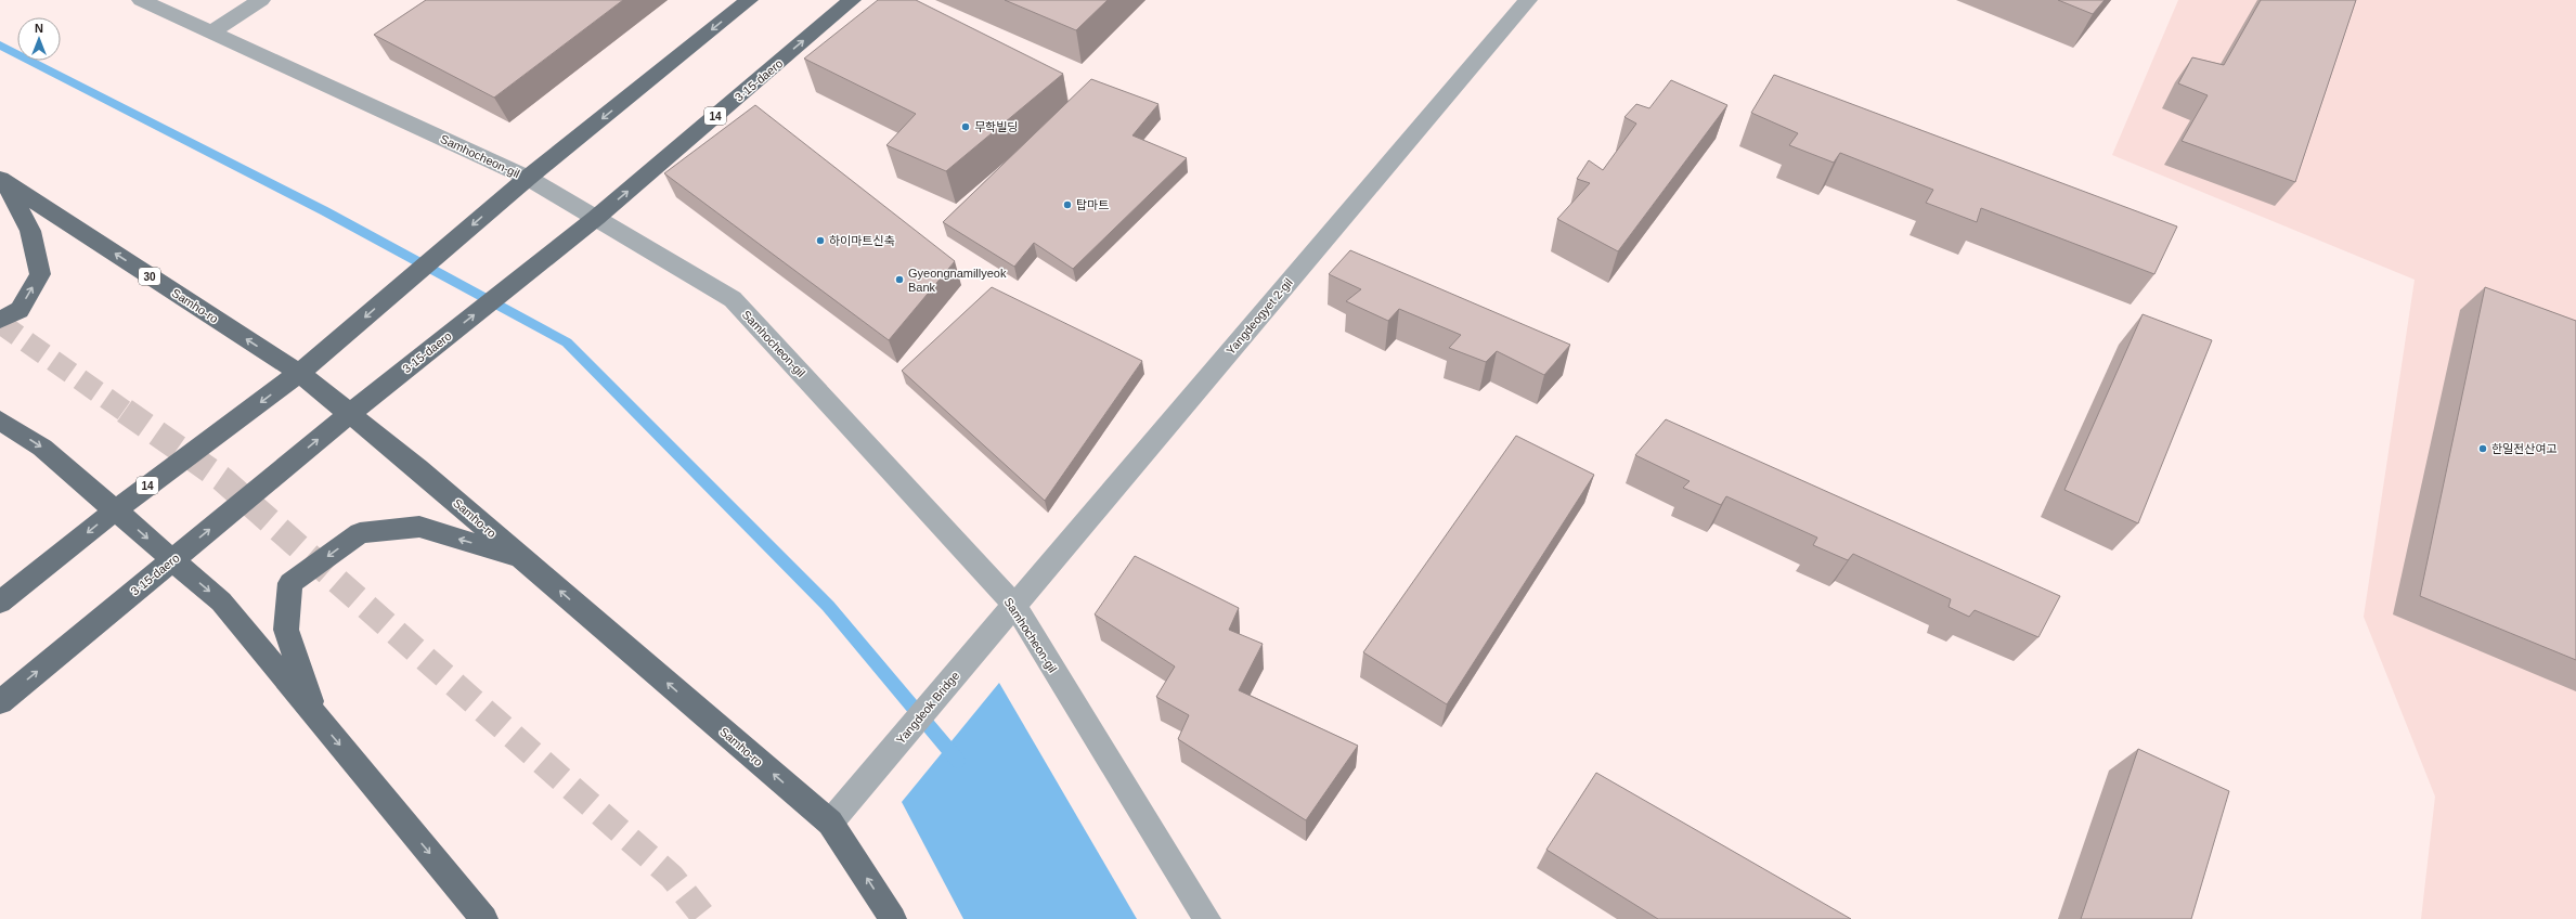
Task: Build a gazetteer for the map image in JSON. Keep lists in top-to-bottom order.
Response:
{
  "streets": {
    "main road": [
      "3·15-daero",
      "14",
      "30",
      "Samho-ro"
    ],
    "street": ["Samhocheon-gil", "Yangdeogyet 2-gil", "Yangdeok Bridge"]
  },
  "crossings": [
    ["3·15-daero", "Samhocheon-gil"],
    ["3·15-daero", "Samho-ro"],
    ["14", "Samhocheon-gil"],
    ["14", "Samho-ro"],
    ["Samhocheon-gil", "Yangdeogyet 2-gil"],
    ["Samho-ro", "Yangdeok Bridge"],
    ["Yangdeogyet 2-gil", "Yangdeok Bridge"]
  ],
  "one_way": ["Samho-ro"],
  "places": [
    "무학빌딩",
    "탑마트",
    "하이마트신축",
    "Gyeongnamillyeok Bank",
    "한일전산여고"
  ],
  "north": "top"
}
